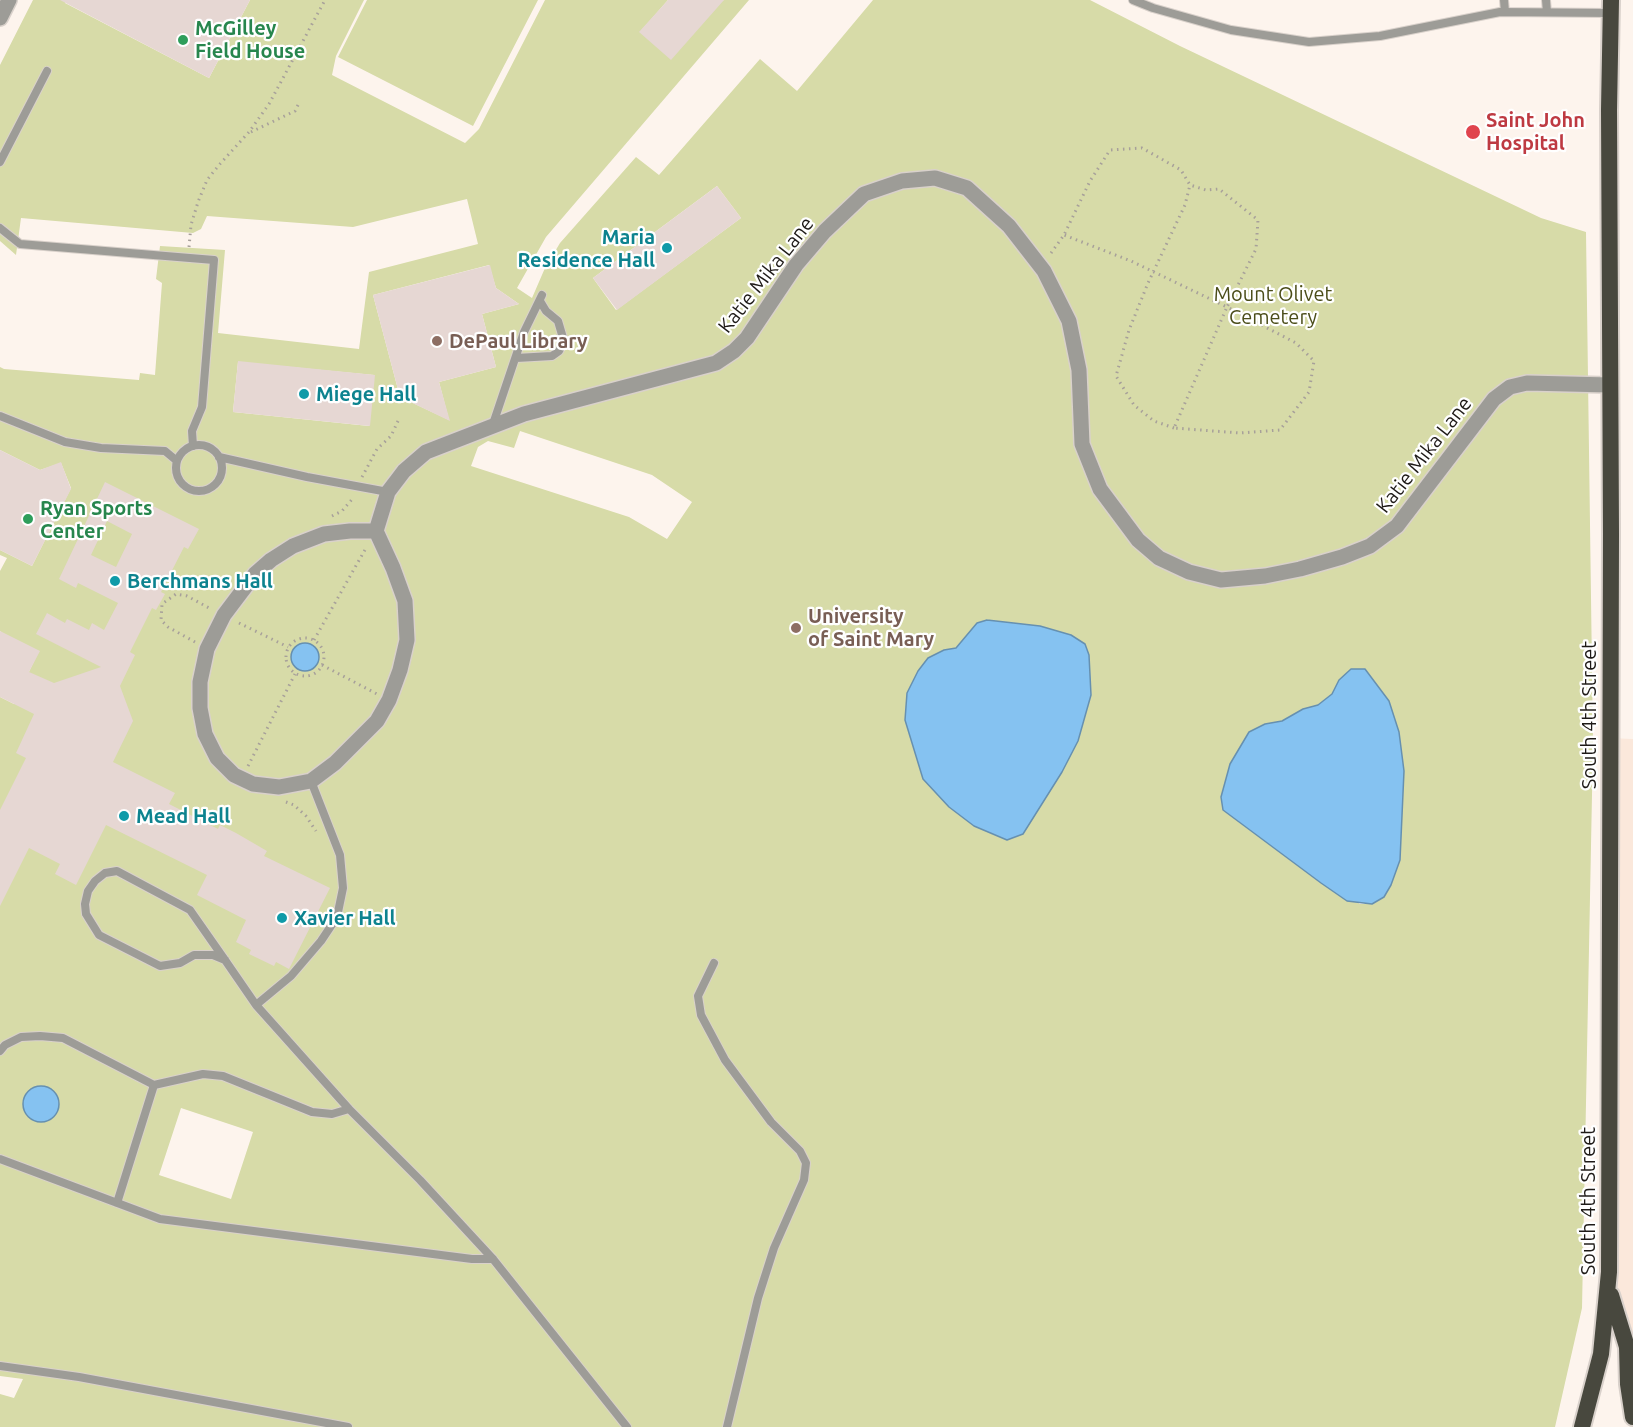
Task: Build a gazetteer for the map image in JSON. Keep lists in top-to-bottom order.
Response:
{
  "streets": {
    "highway": ["South 4th Street"],
    "street": ["Katie Mika Lane"]
  },
  "crossings": [
    ["Katie Mika Lane", "South 4th Street"]
  ],
  "parks": ["Mount Olivet Cemetery"],
  "places": [
    "McGilley Field House",
    "Saint John Hospital",
    "Maria Residence Hall",
    "DePaul Library",
    "Miege Hall",
    "Ryan Sports Center",
    "Berchmans Hall",
    "University of Saint Mary",
    "Mead Hall",
    "Xavier Hall"
  ]
}
